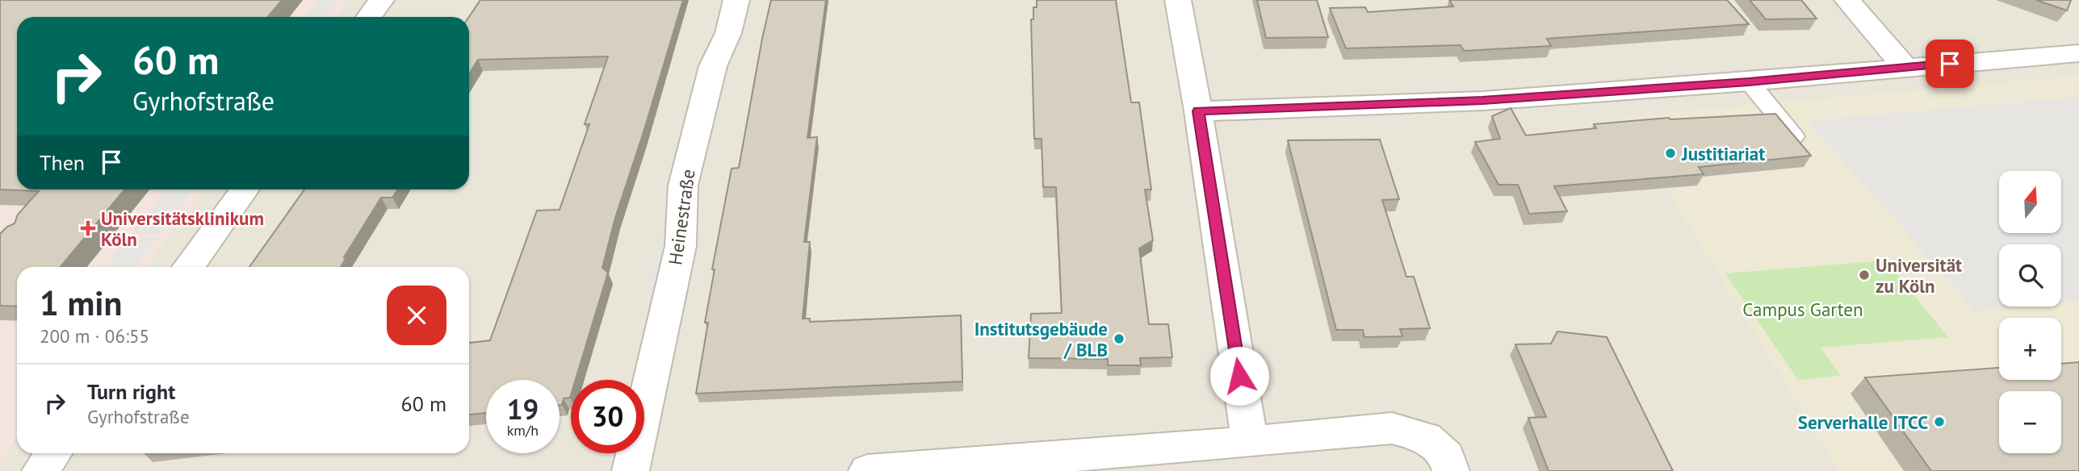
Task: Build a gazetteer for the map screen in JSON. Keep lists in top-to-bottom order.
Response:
{
  "streets": {
    "street": ["Heinestraße"]
  },
  "parks": ["Campus Garten"],
  "places": {
    "other": [
      "Justitiariat",
      "Universität zu Köln",
      "Institutsgebäude / BLB",
      "Serverhalle ITCC"
    ],
    "health": ["Universitätsklinikum Köln"]
  },
  "north": "top",
  "page": {
    "turn": ["60 m", "Gyrhofstraße"],
    "then": "Then",
    "map_buttons": ["+", "−"],
    "heading": ["1 min", "200 m · 06:55"],
    "list": [
      {
        "name": "Turn right",
        "note": "Gyrhofstraße",
        "value": "60 m"
      }
    ],
    "speed": "19 km/h",
    "limit": "30"
  }
}
